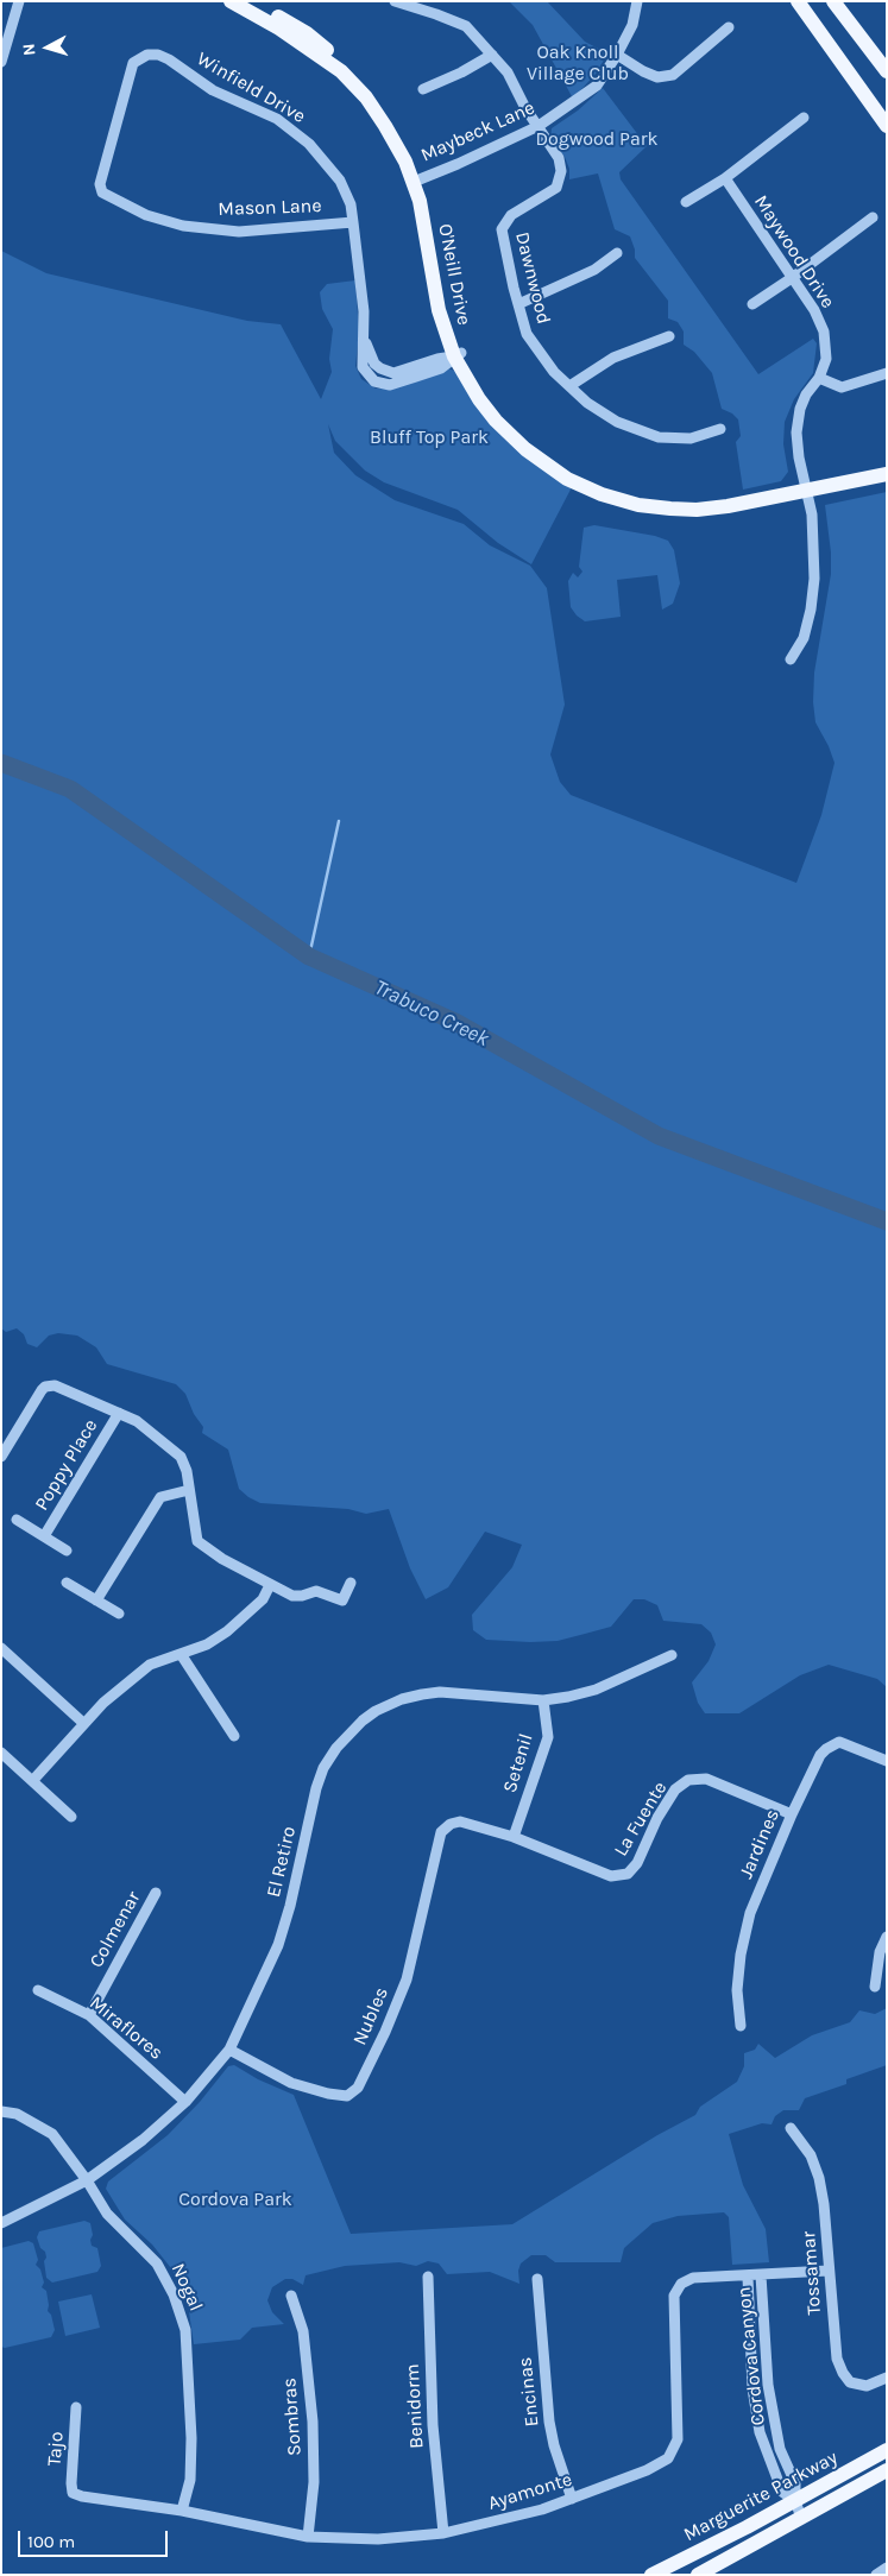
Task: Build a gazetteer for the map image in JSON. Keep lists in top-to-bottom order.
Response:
{
  "streets": {
    "main road": ["O'Neill Drive", "Marguerite Parkway"],
    "street": [
      "Winfield Drive",
      "Maybeck Lane",
      "Mason Lane",
      "Maywood Drive",
      "Dawnwood",
      "Poppy Place",
      "Setenil",
      "La Fuente",
      "Jardines",
      "El Retiro",
      "Colmenar",
      "Nubles",
      "Miraflores",
      "Tossamar",
      "Nogal",
      "Cordova Canyon",
      "Encinas",
      "Benidorm",
      "Sombras",
      "Tajo",
      "Ayamonte"
    ]
  },
  "crossings": [
    ["Winfield Drive", "Mason Lane"],
    ["Winfield Drive", "O'Neill Drive"],
    ["Maybeck Lane", "O'Neill Drive"],
    ["Maybeck Lane", "Dawnwood"],
    ["Maywood Drive", "O'Neill Drive"],
    ["Setenil", "La Fuente"],
    ["Setenil", "El Retiro"],
    ["La Fuente", "Jardines"],
    ["La Fuente", "Nubles"],
    ["El Retiro", "Nubles"],
    ["El Retiro", "Miraflores"],
    ["El Retiro", "Nogal"],
    ["Colmenar", "Miraflores"],
    ["Tossamar", "Ayamonte"],
    ["Nogal", "Ayamonte"],
    ["Cordova Canyon", "Ayamonte"],
    ["Cordova Canyon", "Marguerite Parkway"],
    ["Encinas", "Ayamonte"],
    ["Benidorm", "Ayamonte"],
    ["Sombras", "Ayamonte"],
    ["Tajo", "Ayamonte"]
  ],
  "water": ["Trabuco Creek"],
  "parks": [
    "Oak Knoll Village Club",
    "Dogwood Park",
    "Bluff Top Park",
    "Cordova Park"
  ],
  "scale_bar": "100 m",
  "north": "left"
}
